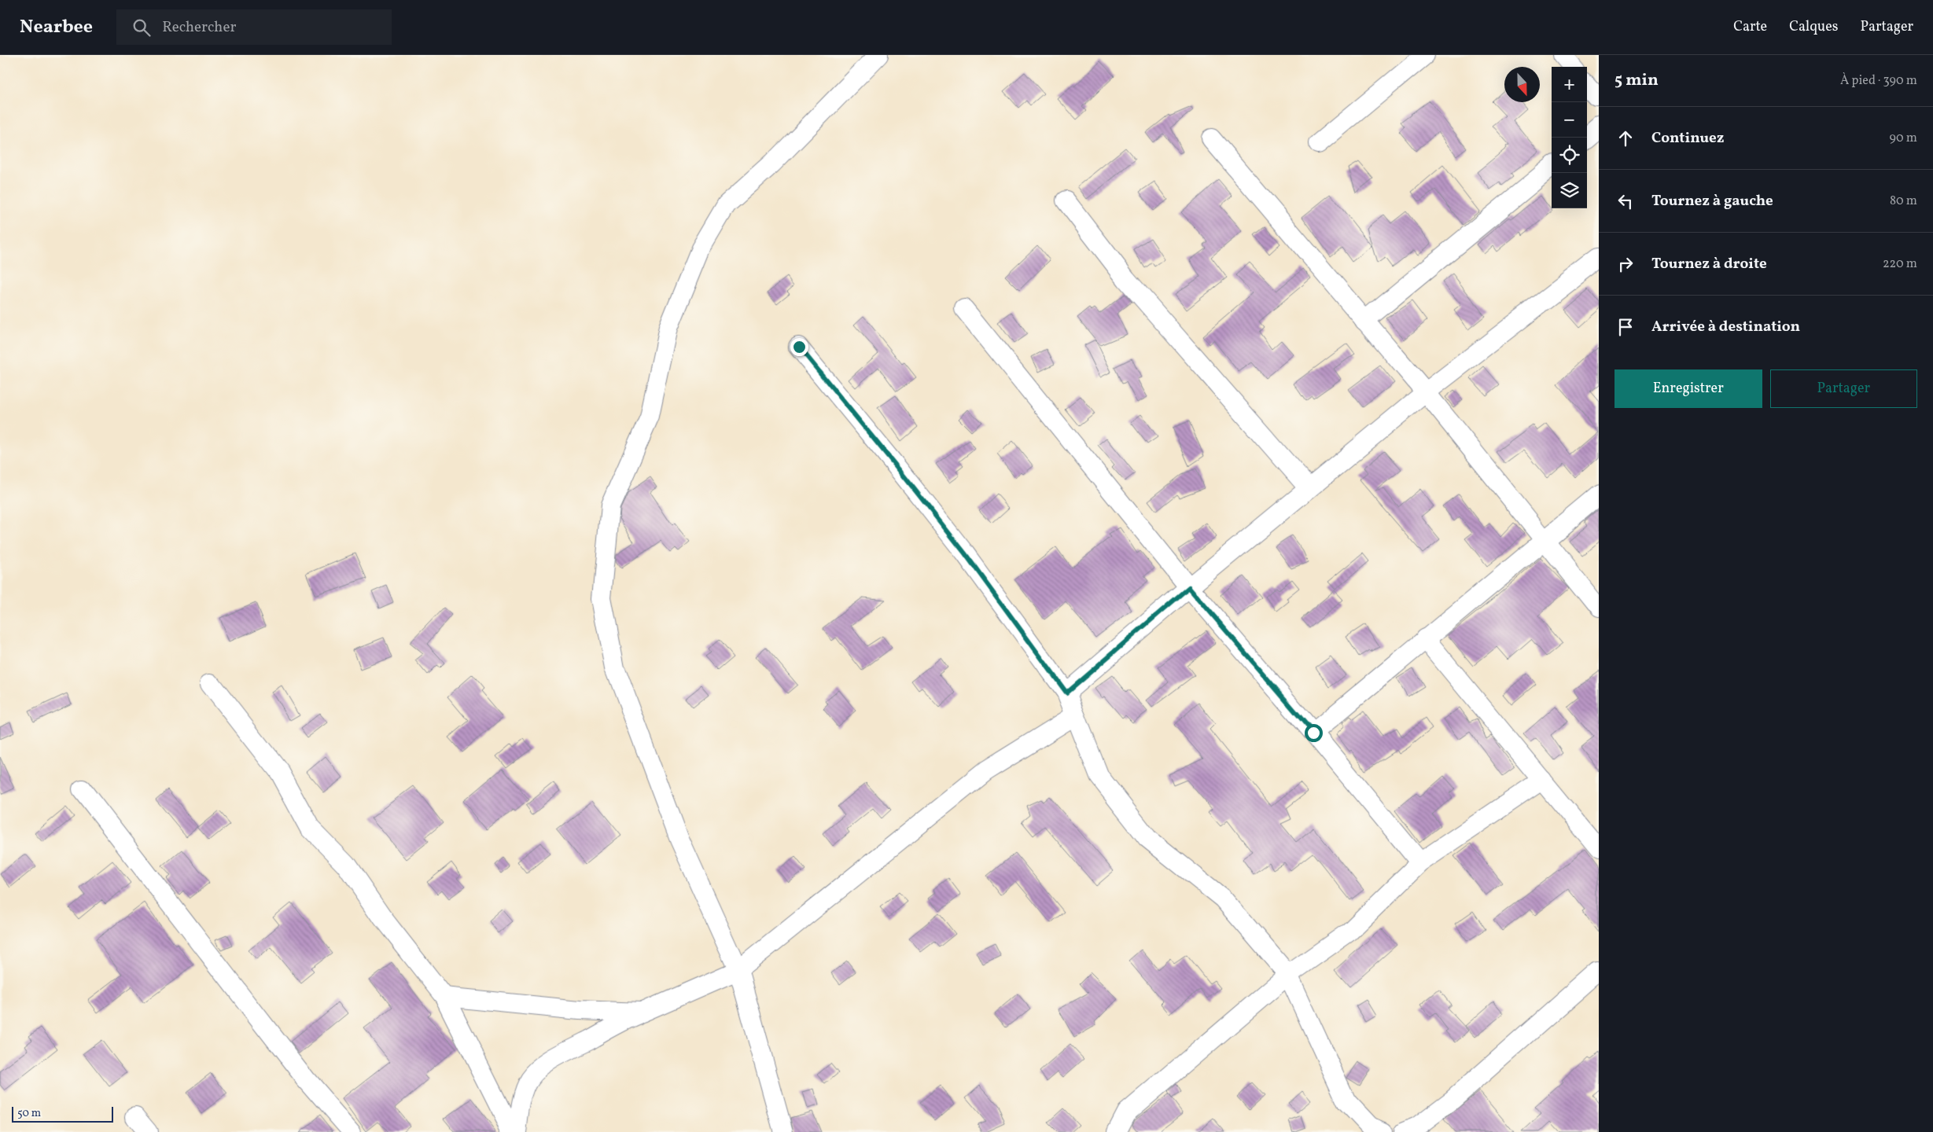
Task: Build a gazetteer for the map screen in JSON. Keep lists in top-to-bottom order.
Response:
{
  "scale_bar": "50 m",
  "north": "bottom",
  "page": {
    "header": "Nearbee",
    "search": "Rechercher",
    "nav": ["Carte", "Calques", "Partager"],
    "heading": ["5 min", "À pied · 390 m"],
    "map_buttons": ["+", "−"],
    "list": [
      ["Continuez", "90 m"],
      ["Tournez à gauche", "80 m"],
      ["Tournez à droite", "220 m"],
      "Arrivée à destination"
    ],
    "buttons": ["Enregistrer", "Partager"],
    "scale": "50 m"
  }
}
